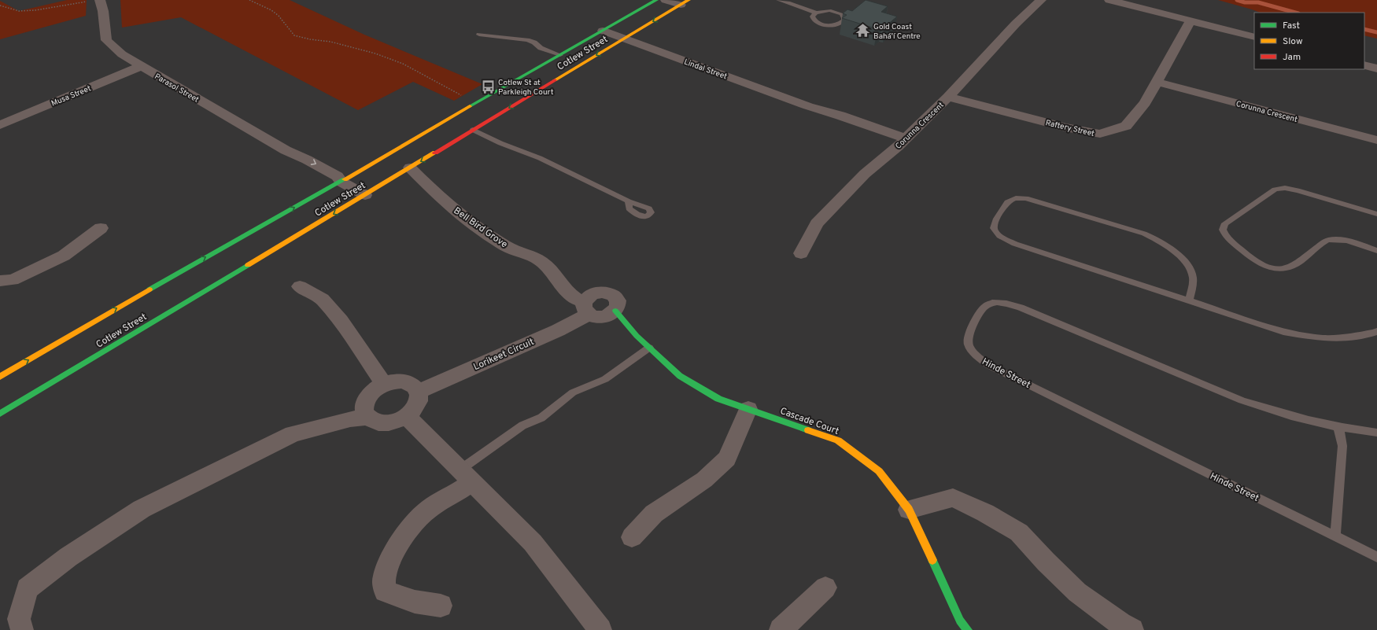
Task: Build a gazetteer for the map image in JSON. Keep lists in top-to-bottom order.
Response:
{
  "streets": {
    "main road": ["Cotlew Street", "Cascade Court"],
    "street": [
      "Lindal Street",
      "Parasol Street",
      "Musa Street",
      "Corunna Crescent",
      "Raftery Street",
      "Bell Bird Grove",
      "Lorikeet Circuit"
    ],
    "lane": ["Hinde Street"]
  },
  "crossings": [
    ["Cotlew Street", "Lindal Street"],
    ["Cotlew Street", "Parasol Street"],
    ["Cotlew Street", "Bell Bird Grove"],
    ["Lindal Street", "Corunna Crescent"],
    ["Parasol Street", "Musa Street"],
    ["Corunna Crescent", "Raftery Street"],
    ["Bell Bird Grove", "Lorikeet Circuit"],
    ["Bell Bird Grove", "Cascade Court"],
    ["Lorikeet Circuit", "Cascade Court"]
  ],
  "places": {
    "temple": ["Gold Coast Bahá'í Centre"],
    "bus stop": ["Cotlew St at Parkleigh Court"]
  },
  "legend": ["Fast", "Slow", "Jam"]
}
